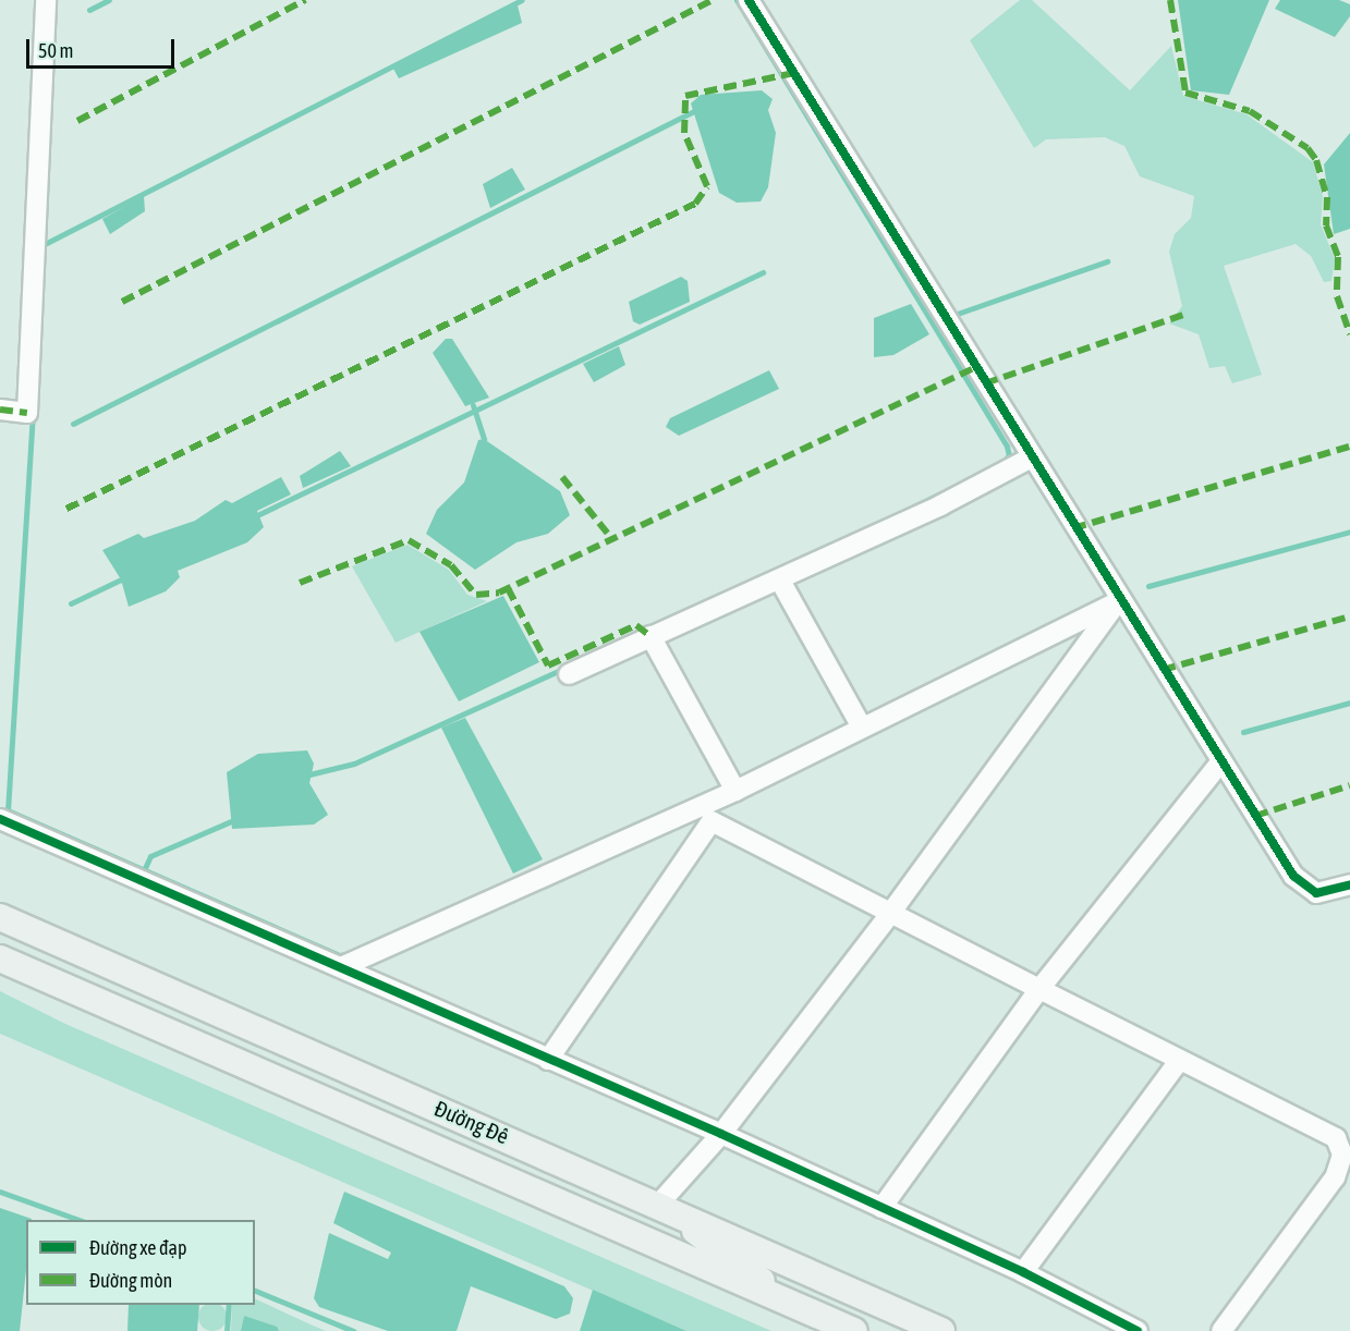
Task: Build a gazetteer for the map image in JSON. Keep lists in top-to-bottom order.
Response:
{
  "streets": {
    "street": ["Đường Đê"]
  },
  "legend": ["Đường xe đạp", "Đường mòn"],
  "scale_bar": "50 m"
}
